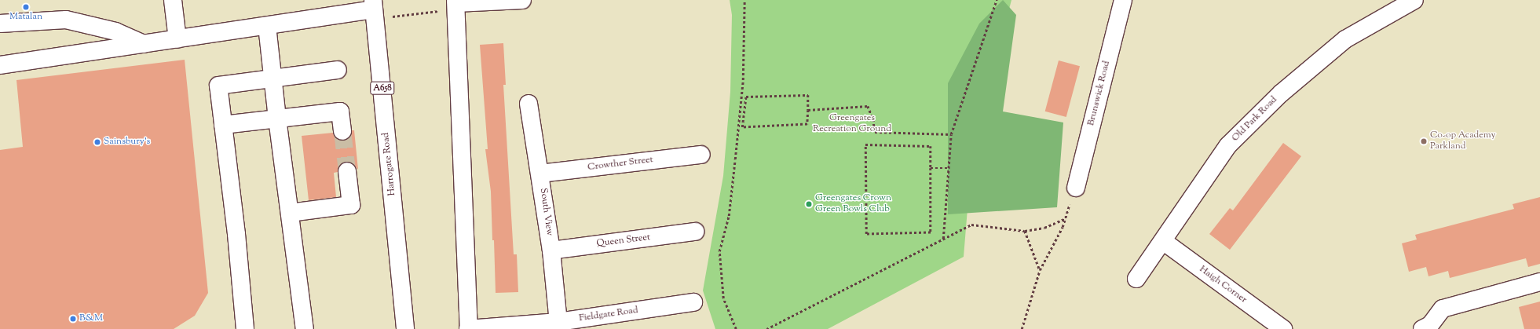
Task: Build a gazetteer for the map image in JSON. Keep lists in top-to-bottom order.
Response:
{
  "streets": {
    "main road": [
      "A658",
      "Brunswick Road",
      "Old Park Road",
      "Harrogate Road",
      "Crowther Street",
      "South View",
      "Queen Street",
      "Haigh Corner",
      "Fieldgate Road"
    ]
  },
  "crossings": [
    ["Old Park Road", "Haigh Corner"],
    ["Crowther Street", "South View"],
    ["South View", "Queen Street"],
    ["South View", "Fieldgate Road"]
  ],
  "parks": ["Greengates Recreation Ground"],
  "places": [
    "Matalan",
    "Co-op Academy Parkland",
    "Sainsbury's",
    "Greengates Crown Green Bowls Club",
    "B&M"
  ]
}
